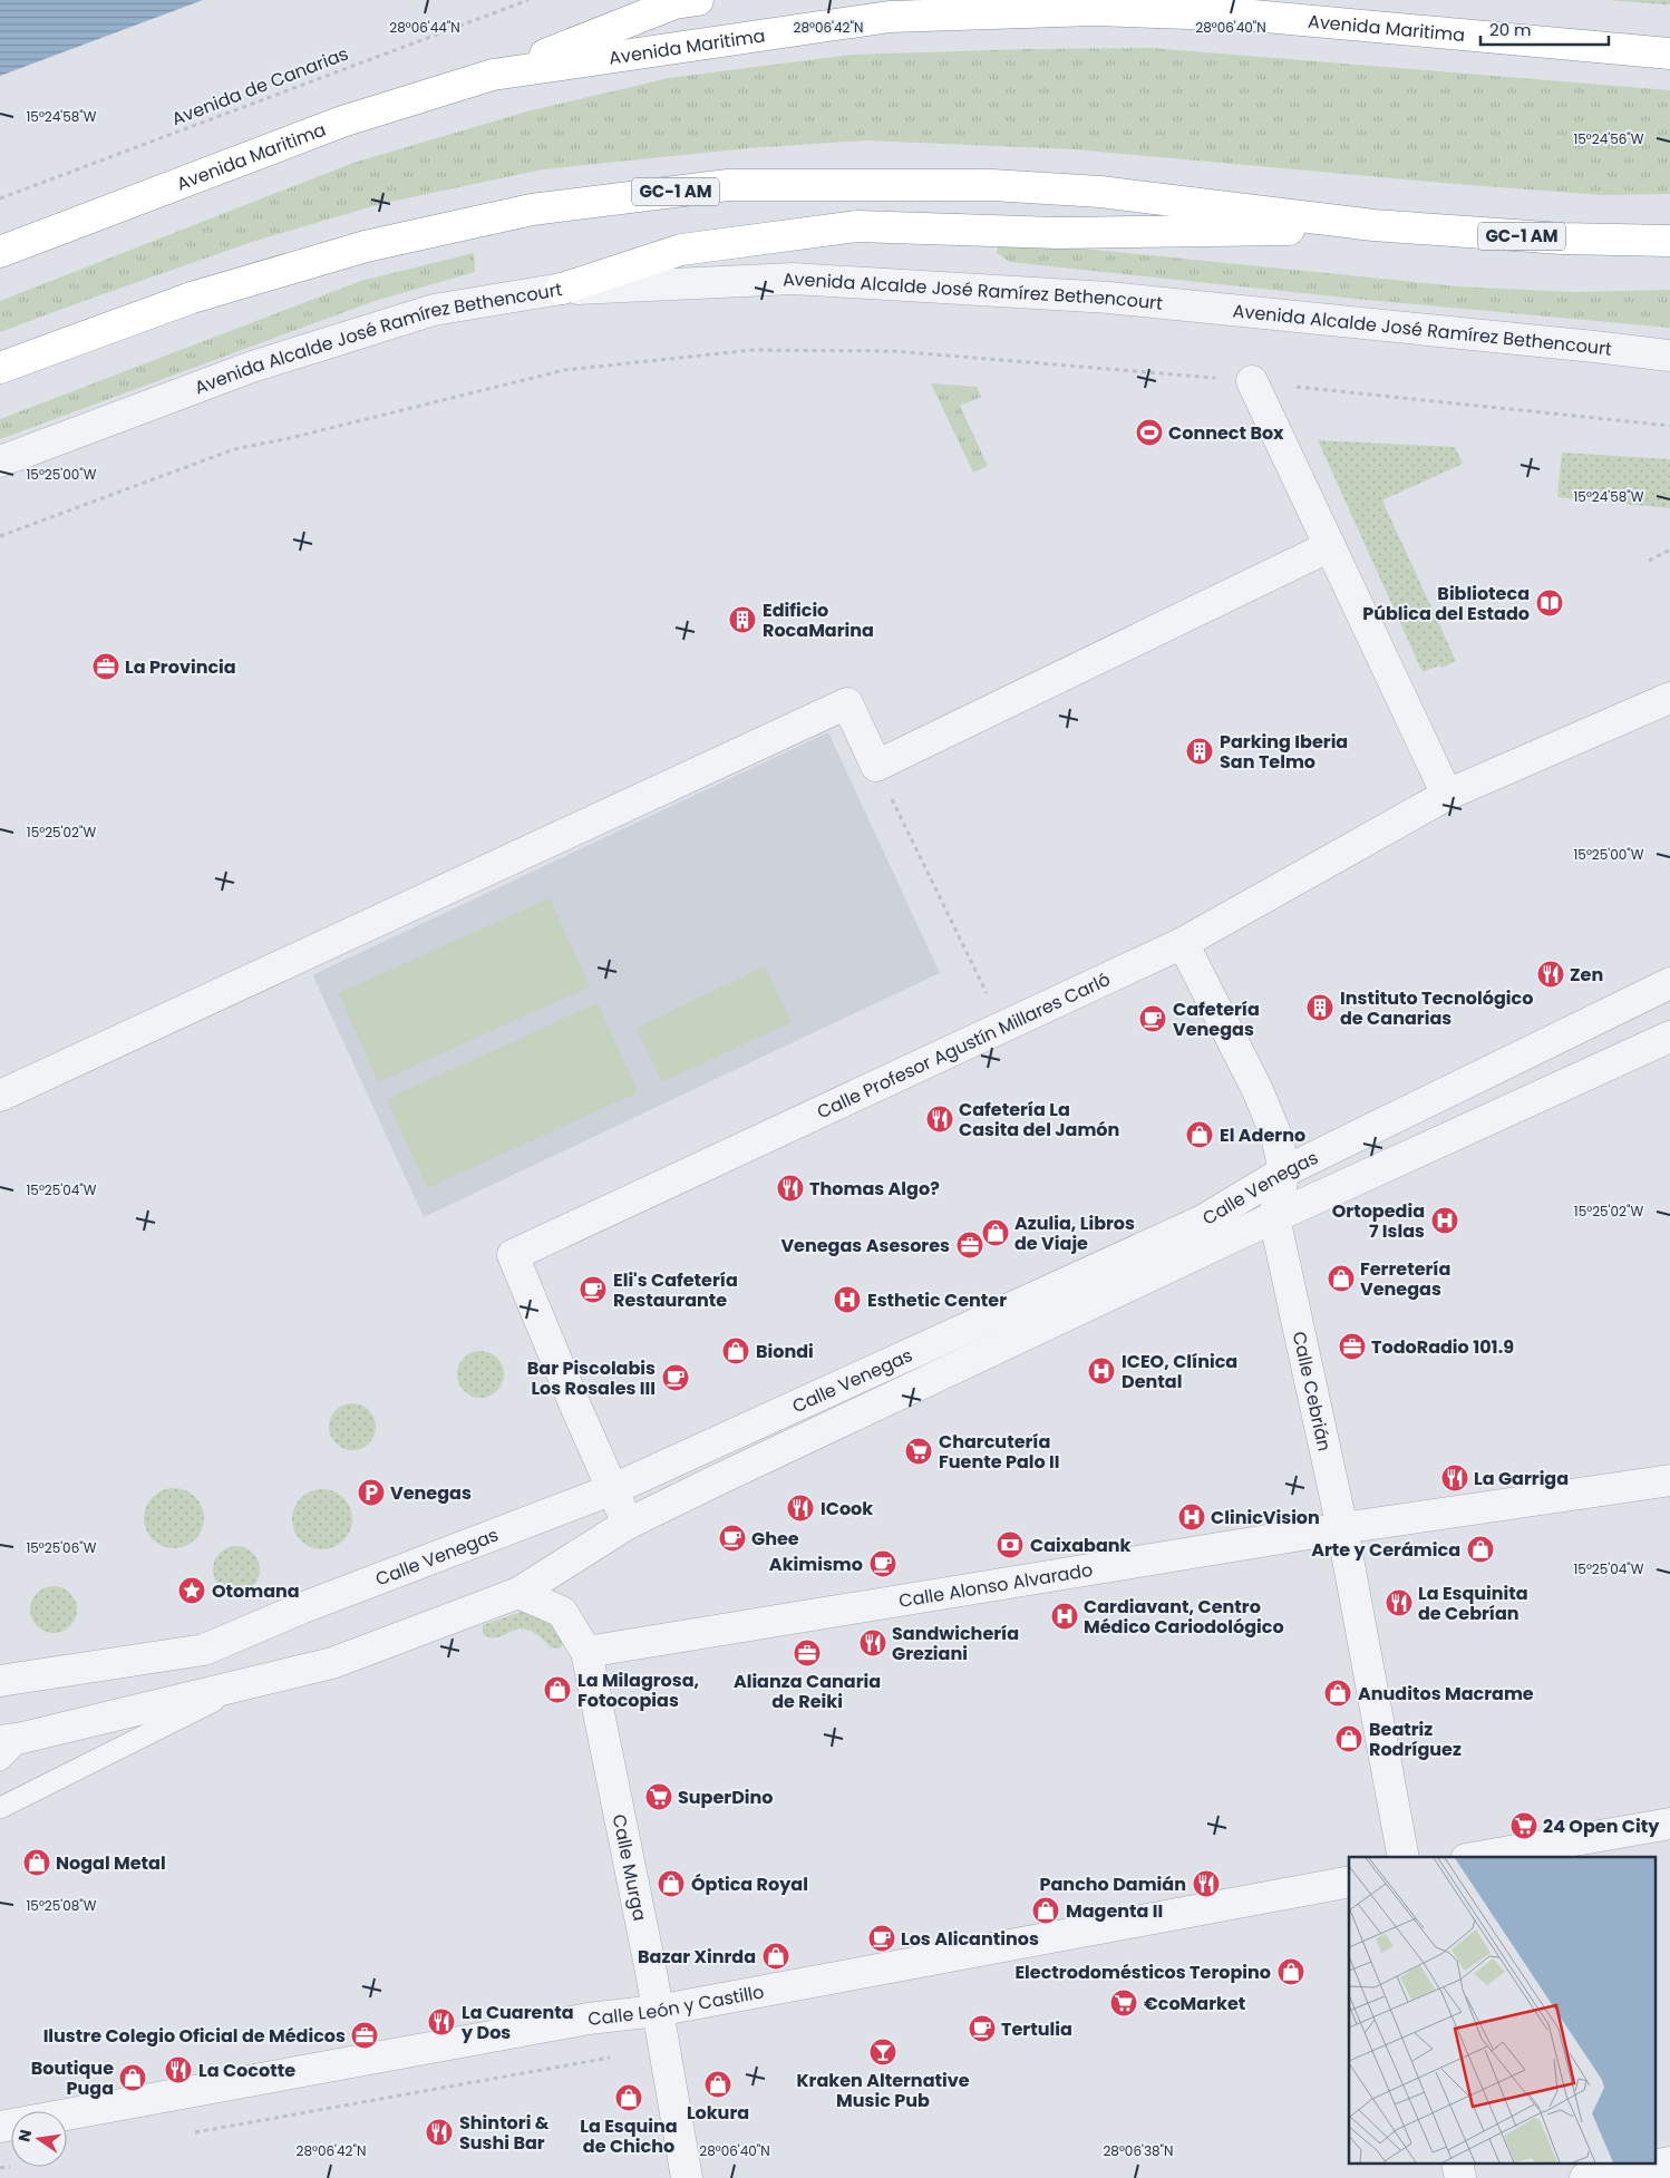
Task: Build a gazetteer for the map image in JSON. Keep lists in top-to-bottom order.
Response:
{
  "streets": {
    "highway": ["Avenida Maritima", "GC-1 AM"],
    "street": [
      "Avenida Alcalde José Ramírez Bethencourt",
      "Calle Profesor Agustín Millares Carló",
      "Calle Venegas",
      "Calle Cebrián",
      "Calle Alonso Alvarado",
      "Calle Murga",
      "Calle León y Castillo"
    ],
    "path": ["Avenida de Canarias"]
  },
  "crossings": [
    ["Calle Profesor Agustín Millares Carló", "Calle Venegas"],
    ["Calle Profesor Agustín Millares Carló", "Calle Cebrián"],
    ["Calle Venegas", "Calle Cebrián"],
    ["Calle Venegas", "Calle Murga"],
    ["Calle Cebrián", "Calle Alonso Alvarado"],
    ["Calle Alonso Alvarado", "Calle Murga"],
    ["Calle Murga", "Calle León y Castillo"]
  ],
  "places": {
    "sports": ["Connect Box"],
    "library": ["Biblioteca Pública del Estado"],
    "building": ["Edificio RocaMarina", "Parking Iberia San Telmo", "Instituto Tecnológico de Canarias"],
    "office": [
      "La Provincia",
      "Venegas Asesores",
      "TodoRadio 101.9",
      "Alianza Canaria de Reiki",
      "Ilustre Colegio Oficial de Médicos"
    ],
    "restaurant": [
      "Zen",
      "Cafetería La Casita del Jamón",
      "Thomas Algo?",
      "La Garriga",
      "ICook",
      "La Esquinita de Cebrían",
      "Sandwichería Greziani",
      "Pancho Damián",
      "La Cuarenta y Dos",
      "La Cocotte",
      "Shintori & Sushi Bar"
    ],
    "cafe": [
      "Cafetería Venegas",
      "Eli's Cafetería Restaurante",
      "Bar Piscolabis Los Rosales III",
      "Ghee",
      "Akimismo",
      "Los Alicantinos",
      "Tertulia"
    ],
    "shop": [
      "El Aderno",
      "Azulia, Libros de Viaje",
      "Ferretería Venegas",
      "Biondi",
      "Arte y Cerámica",
      "La Milagrosa, Fotocopias",
      "Anuditos Macrame",
      "Beatriz Rodríguez",
      "Nogal Metal",
      "Óptica Royal",
      "Magenta II",
      "Bazar Xinrda",
      "Electrodomésticos Teropino",
      "Boutique Puga",
      "Lokura",
      "La Esquina de Chicho"
    ],
    "hospital": [
      "Ortopedia 7 Islas",
      "Esthetic Center",
      "ICEO, Clínica Dental",
      "ClinicVision",
      "Cardiavant, Centro Médico Cariodológico"
    ],
    "supermarket": [
      "Charcutería Fuente Palo II",
      "SuperDino",
      "24 Open City",
      "€coMarket"
    ],
    "parking": ["Venegas"],
    "bank": ["Caixabank"],
    "place": ["Otomana"],
    "bar": ["Kraken Alternative Music Pub"]
  },
  "scale_bar": "20 m",
  "north": "left",
  "coordinates": [
    "28°06'44\"N",
    "28°06'42\"N",
    "28°06'40\"N",
    "15°24'58\"W",
    "15°24'56\"W",
    "15°25'00\"W",
    "15°25'02\"W",
    "15°25'04\"W",
    "15°25'06\"W",
    "15°25'08\"W",
    "28°06'38\"N"
  ]
}
